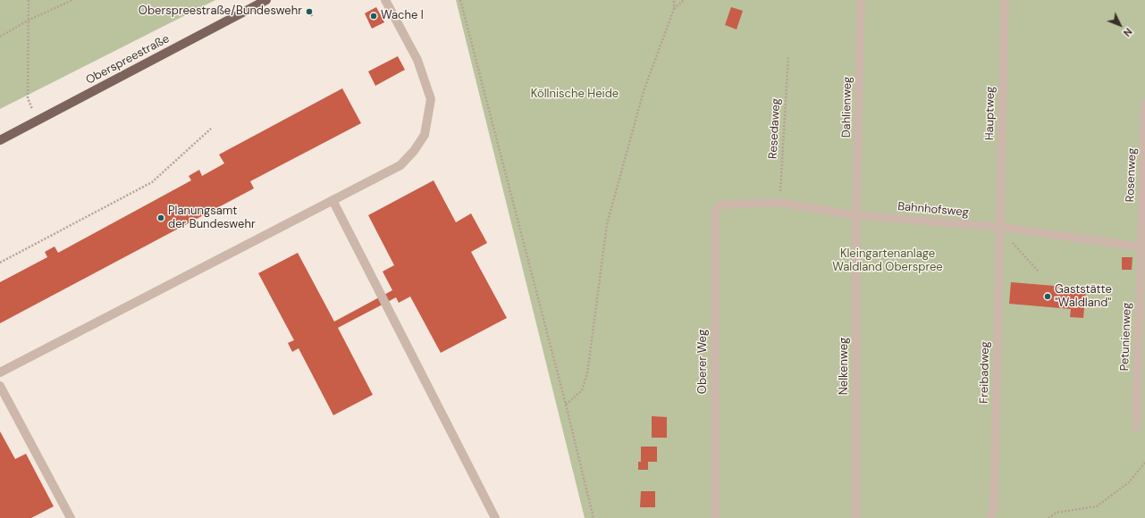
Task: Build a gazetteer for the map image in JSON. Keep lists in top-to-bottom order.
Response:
{
  "streets": {
    "main road": ["Oberspreestraße"],
    "lane": [
      "Dahlienweg",
      "Hauptweg",
      "Rosenweg",
      "Bahnhofsweg",
      "Petunienweg",
      "Oberer Weg",
      "Nelkenweg",
      "Freibadweg"
    ],
    "path": ["Resedaweg"]
  },
  "crossings": [
    ["Dahlienweg", "Bahnhofsweg"],
    ["Dahlienweg", "Nelkenweg"],
    ["Hauptweg", "Bahnhofsweg"],
    ["Hauptweg", "Freibadweg"],
    ["Resedaweg", "Bahnhofsweg"],
    ["Rosenweg", "Bahnhofsweg"],
    ["Rosenweg", "Petunienweg"],
    ["Bahnhofsweg", "Petunienweg"],
    ["Bahnhofsweg", "Oberer Weg"],
    ["Bahnhofsweg", "Nelkenweg"],
    ["Bahnhofsweg", "Freibadweg"]
  ],
  "parks": ["Köllnische Heide", "Kleingartenanlage Waldland Oberspree"],
  "places": [
    "Oberspreestraße/Bundeswehr",
    "Wache I",
    "Planungsamt der Bundeswehr",
    "Gaststätte \"Waldland\""
  ],
  "north": "bottom right"
}
